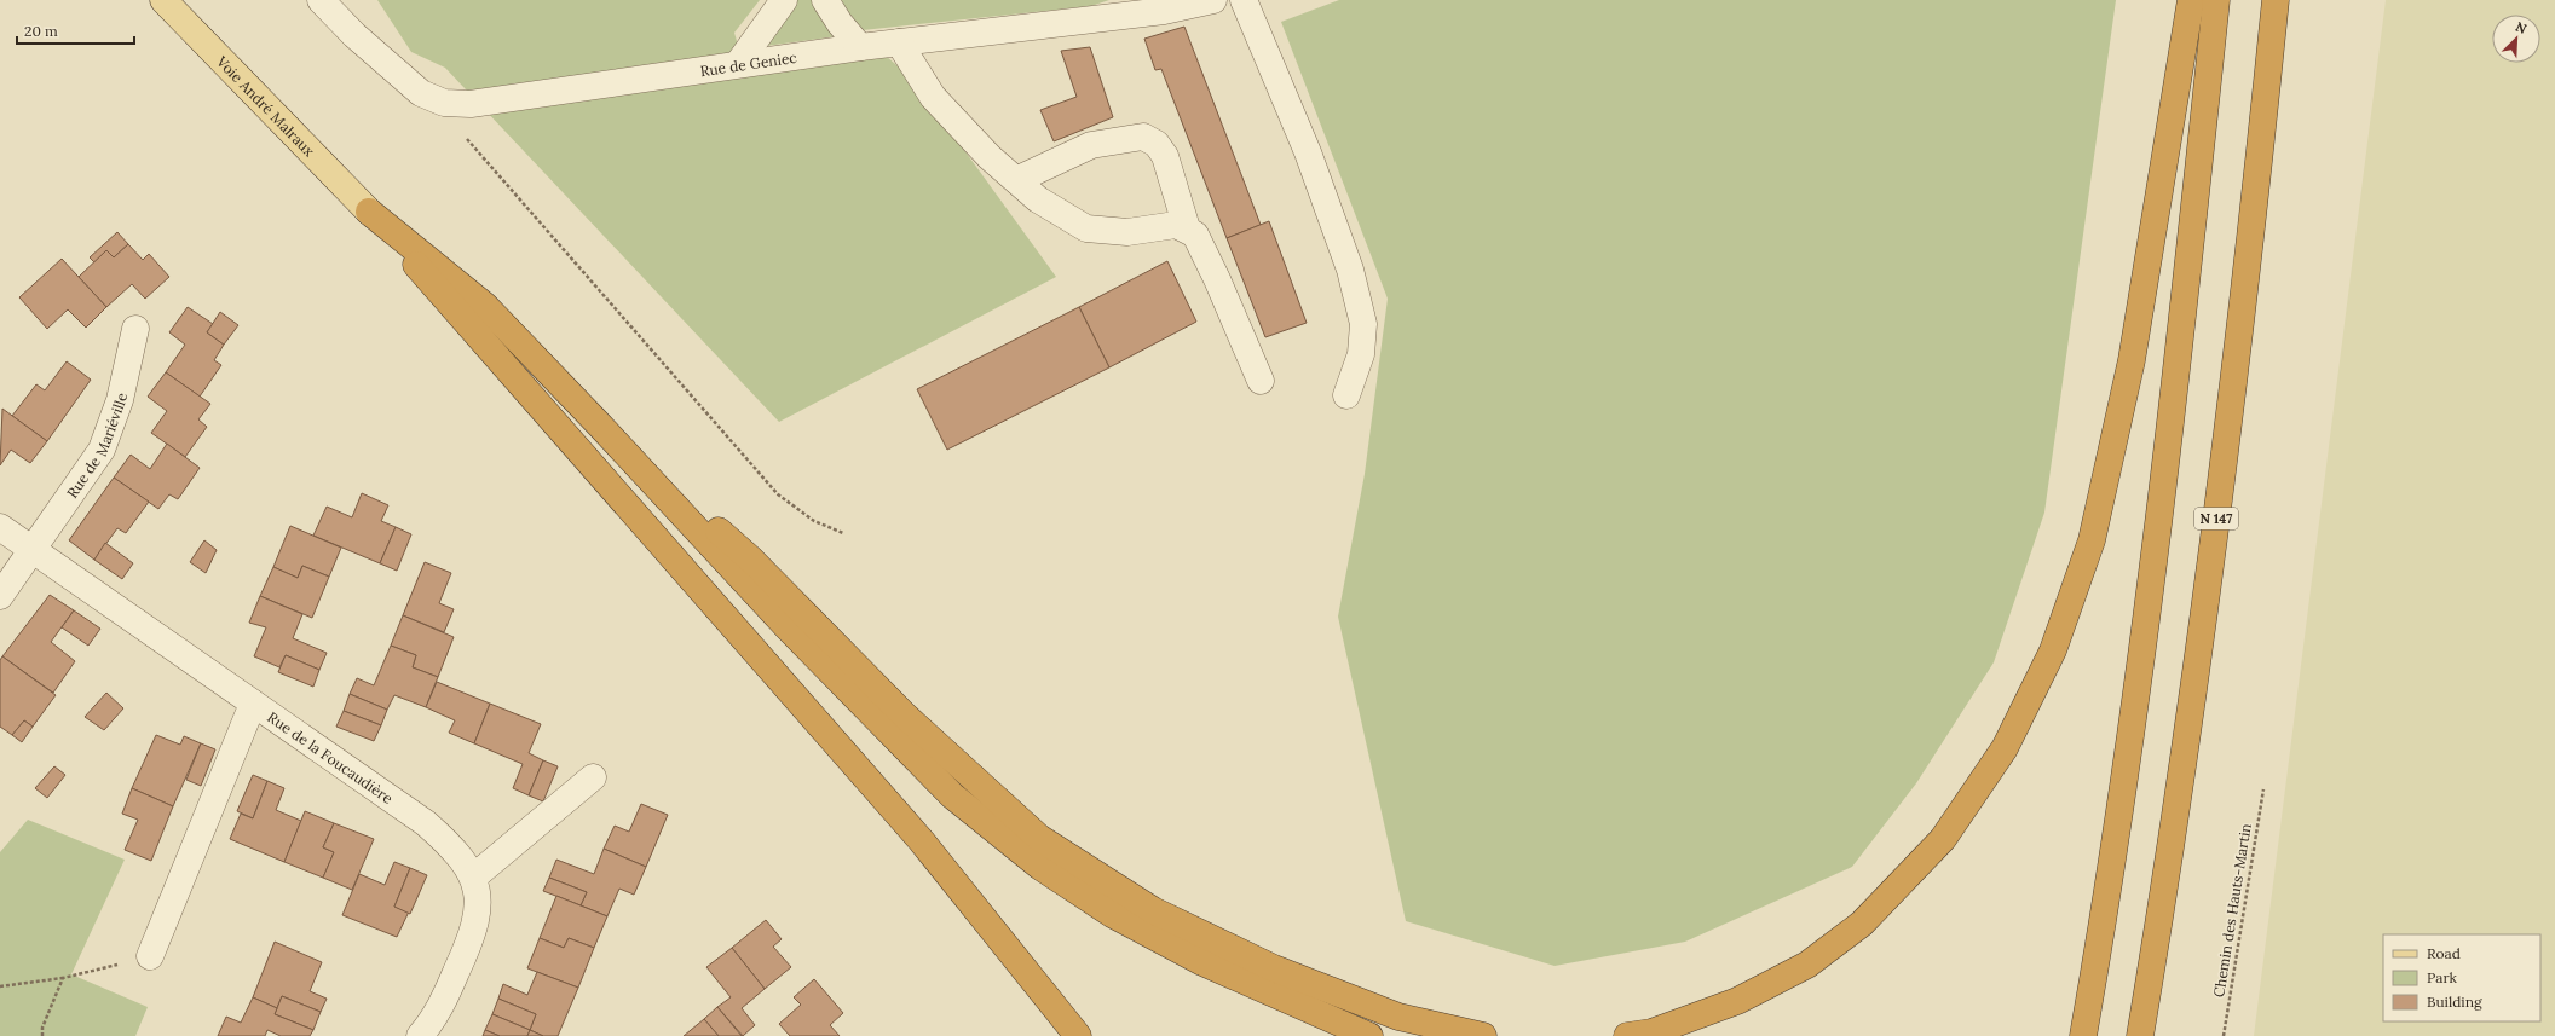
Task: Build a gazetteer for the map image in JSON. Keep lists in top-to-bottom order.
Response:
{
  "streets": {
    "highway": ["N 147"],
    "main road": ["Voie André Malraux"],
    "street": ["Rue de Geniec", "Rue de Mariéville", "Rue de la Foucaudière"],
    "path": ["Chemin des Hauts-Martin"]
  },
  "crossings": [
    ["Rue de Mariéville", "Rue de la Foucaudière"]
  ],
  "legend": ["Road", "Park", "Building"],
  "scale_bar": "20 m",
  "north": "top right"
}
